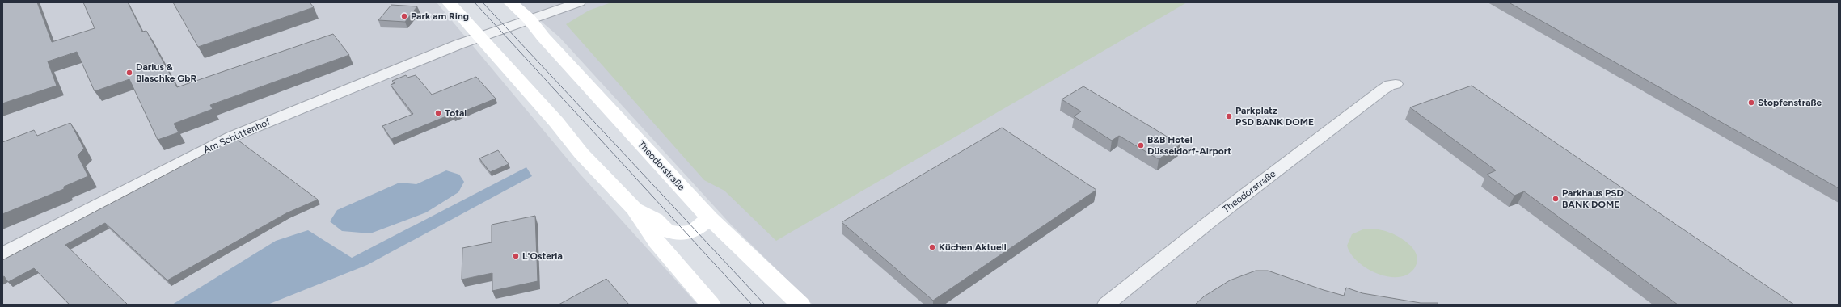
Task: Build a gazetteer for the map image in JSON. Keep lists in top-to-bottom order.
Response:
{
  "streets": {
    "main road": ["Theodorstraße"],
    "street": ["Am Schüttenhof"]
  },
  "places": [
    "Park am Ring",
    "Darius & Blaschke GbR",
    "Stopfenstraße",
    "Total",
    "Parkplatz PSD BANK DOME",
    "B&B Hotel Düsseldorf-Airport",
    "Parkhaus PSD BANK DOME",
    "Küchen Aktuell",
    "L'Osteria"
  ]
}
